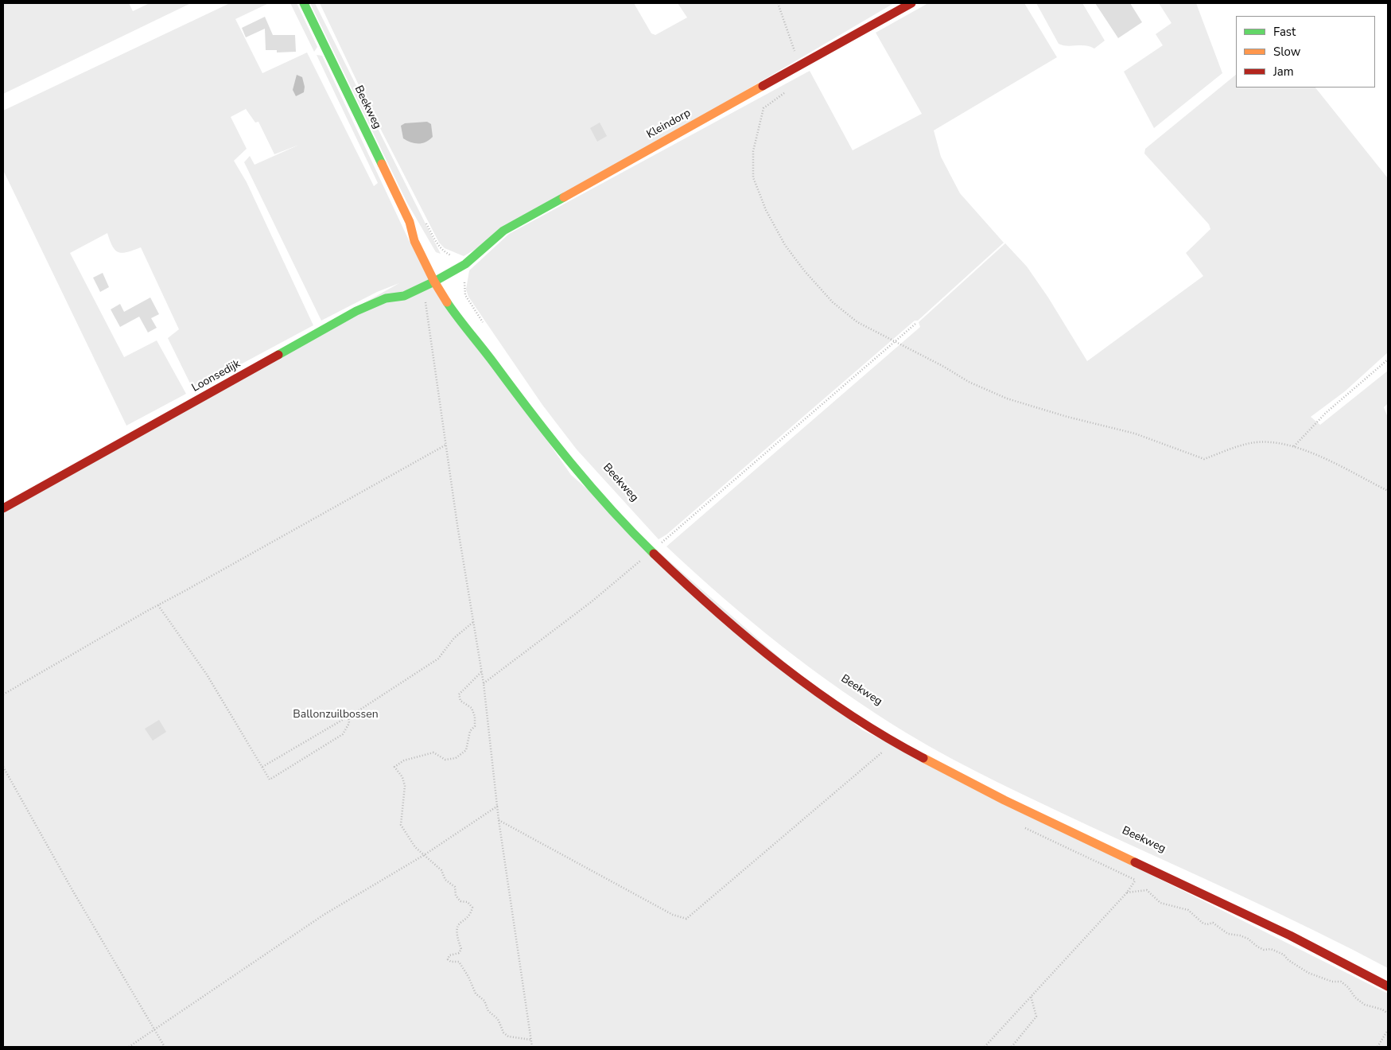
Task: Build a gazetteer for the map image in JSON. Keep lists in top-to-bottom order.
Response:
{
  "streets": {
    "main road": ["Beekweg", "Kleindorp", "Loonsedijk"]
  },
  "crossings": [
    ["Beekweg", "Loonsedijk"],
    ["Kleindorp", "Loonsedijk"]
  ],
  "parks": ["Ballonzuilbossen"],
  "legend": ["Fast", "Slow", "Jam"]
}
